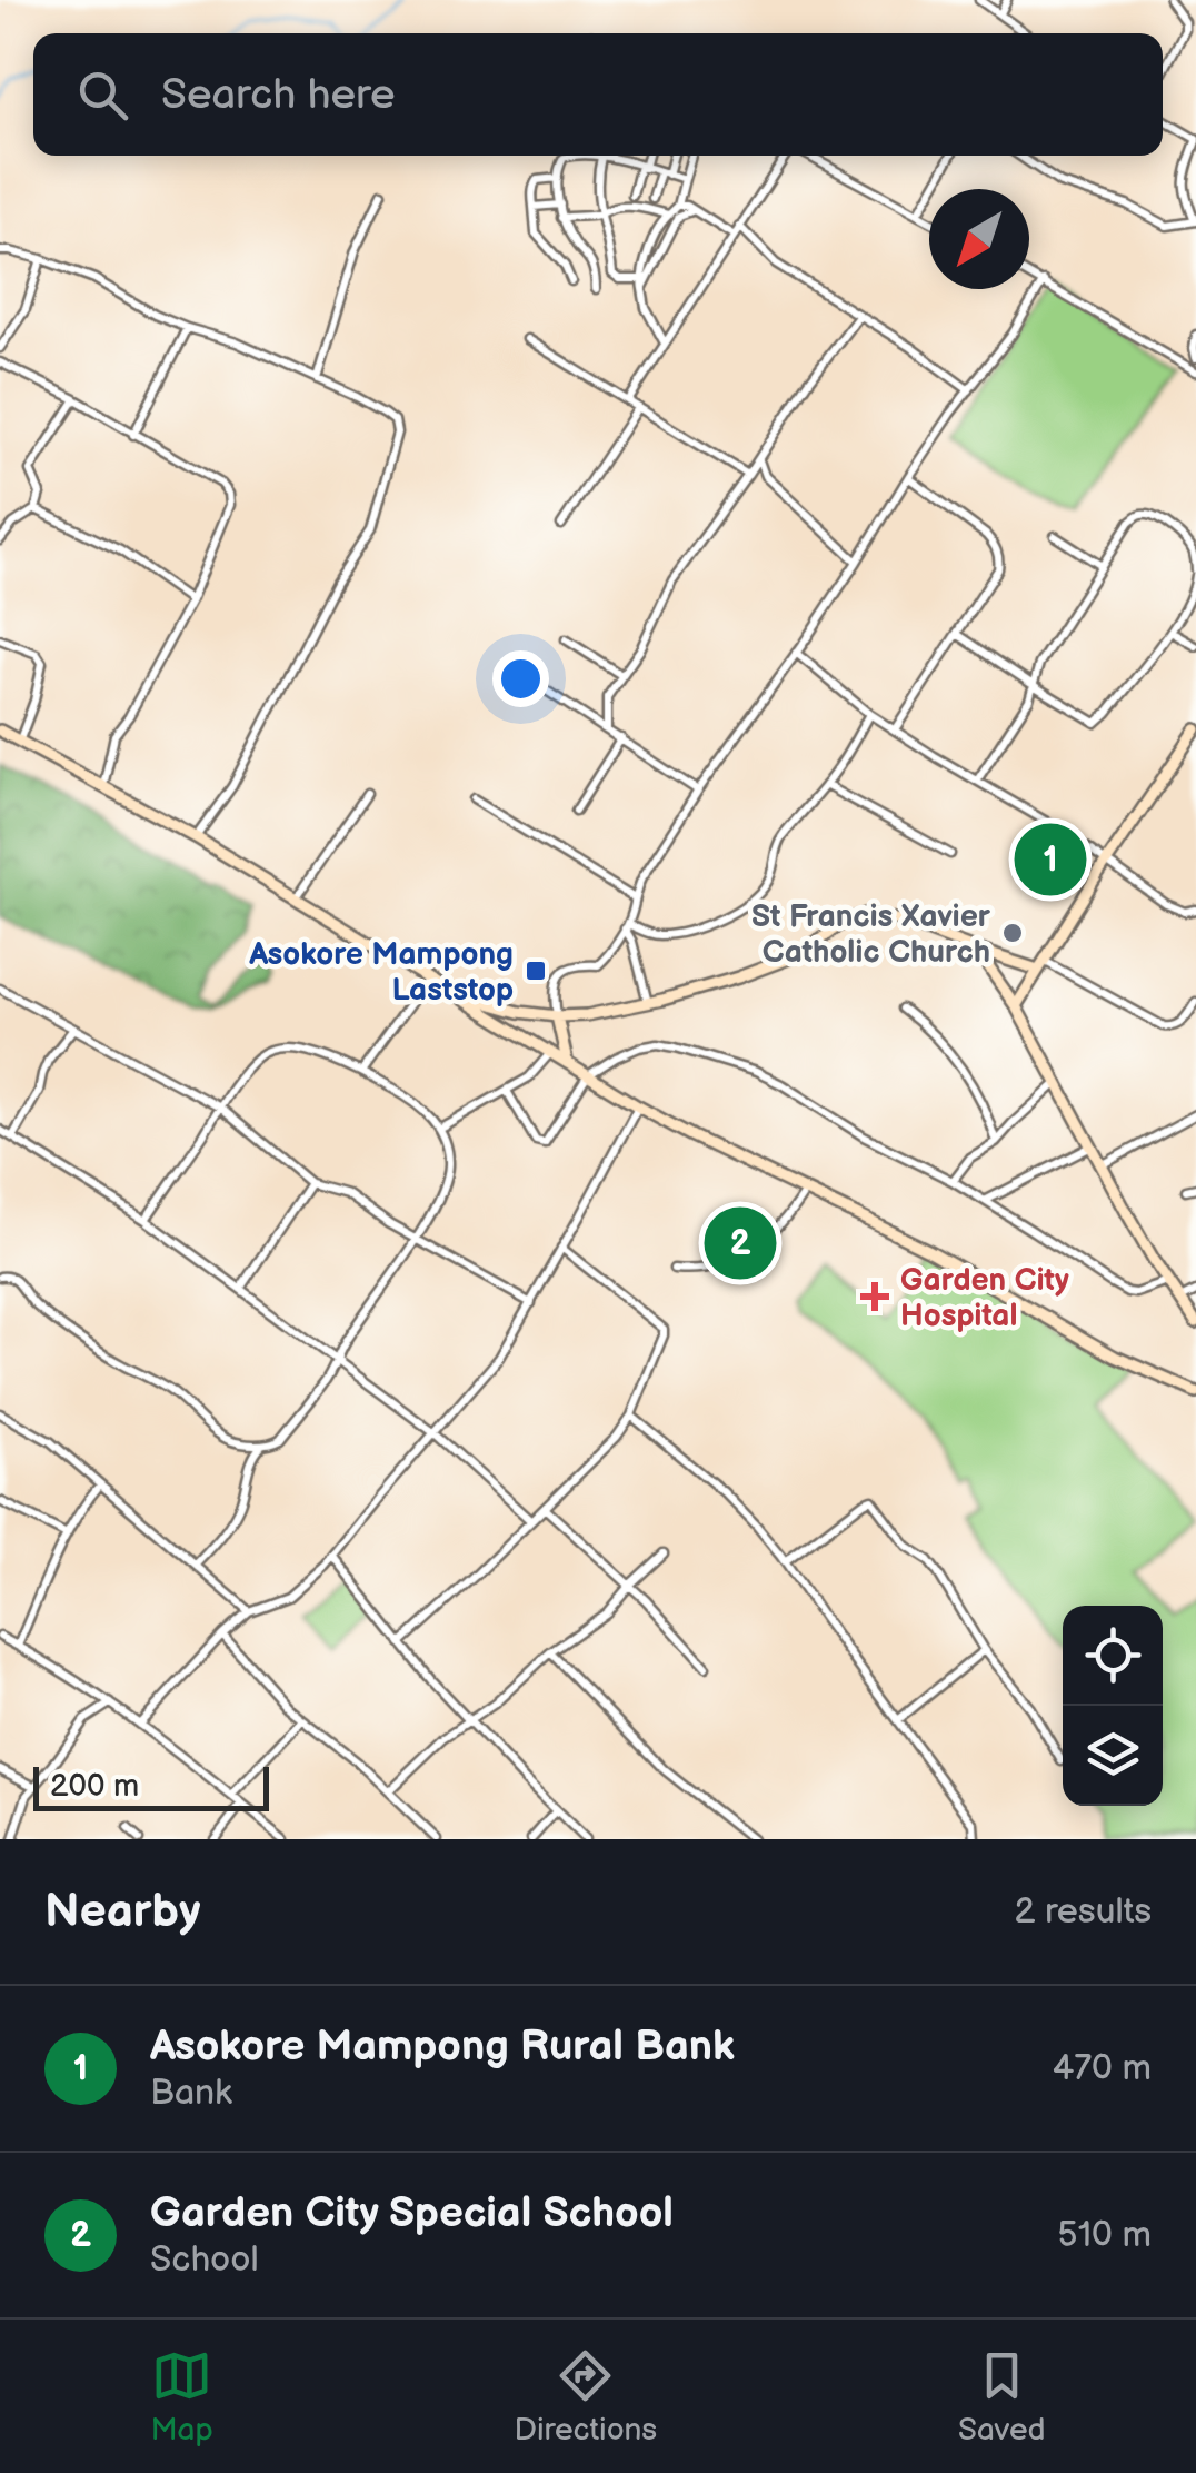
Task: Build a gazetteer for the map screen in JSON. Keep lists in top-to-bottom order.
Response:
{
  "places": {
    "other": ["St Francis Xavier Catholic Church"],
    "transit": ["Asokore Mampong Laststop"],
    "health": ["Garden City Hospital"]
  },
  "scale_bar": "200 m",
  "north": "bottom left",
  "page": {
    "search": "Search here",
    "pins": ["1", "2"],
    "scale": "200 m",
    "heading": ["Nearby", "2 results"],
    "list": [
      {
        "mark": "1",
        "name": "Asokore Mampong Rural Bank",
        "note": "Bank",
        "value": "470 m"
      },
      {
        "mark": "2",
        "name": "Garden City Special School",
        "note": "School",
        "value": "510 m"
      }
    ],
    "nav": ["Map", "Directions", "Saved"]
  }
}
